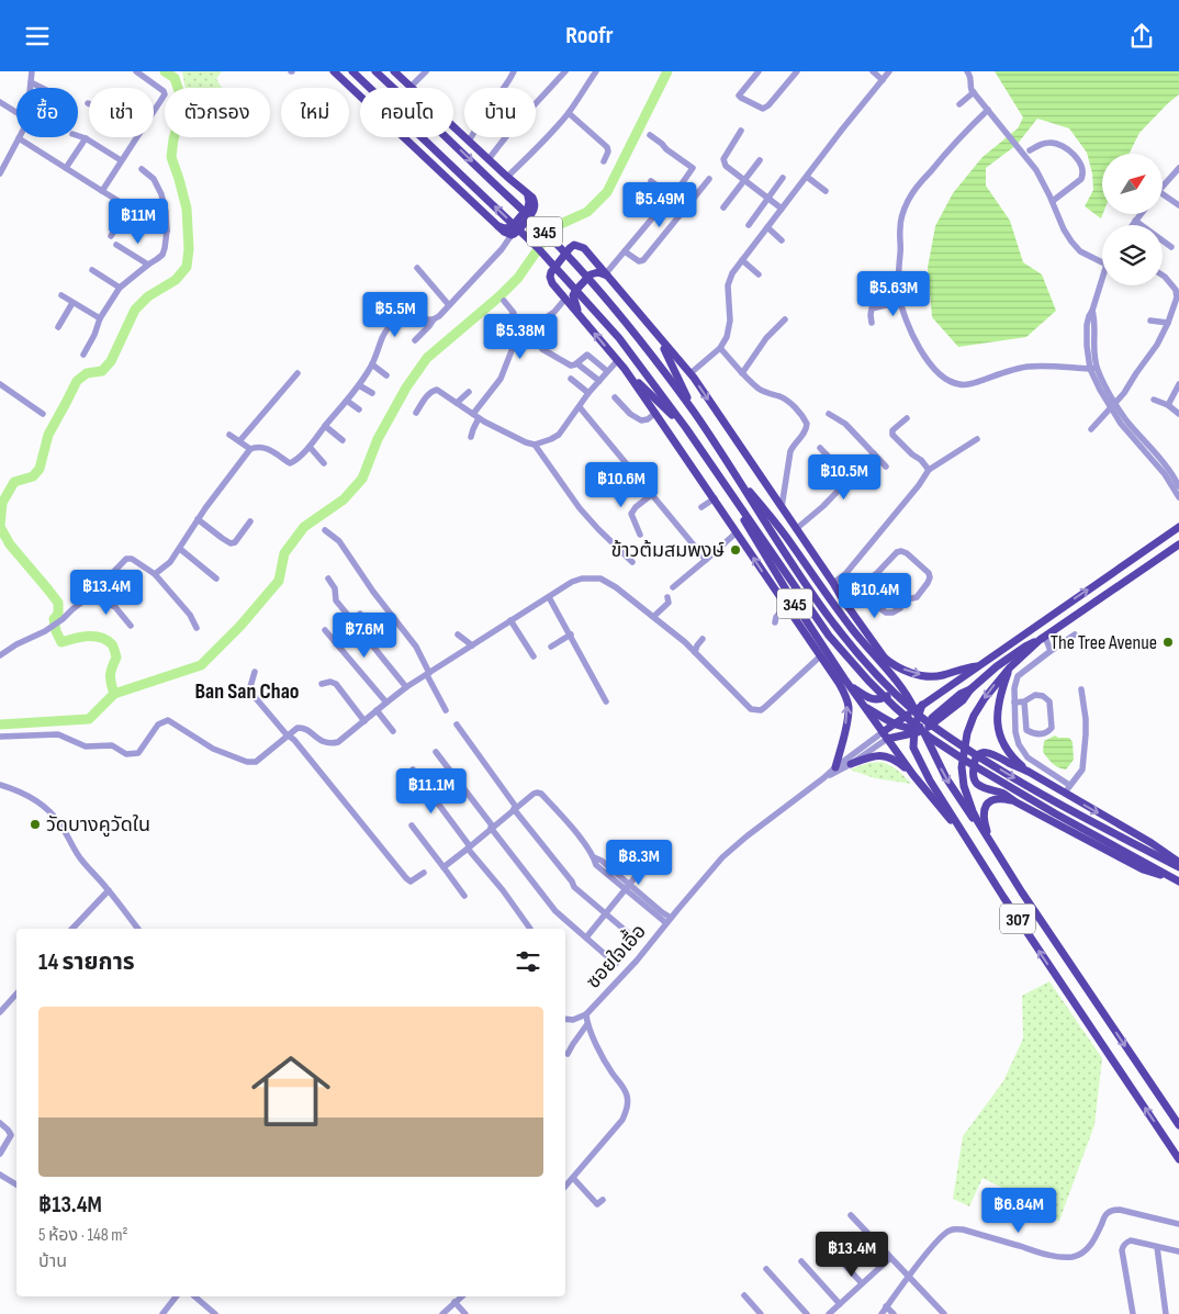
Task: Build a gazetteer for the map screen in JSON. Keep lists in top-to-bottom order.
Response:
{
  "streets": {
    "main road": ["345", "307"],
    "street": ["ซอยใจเอื้อ"]
  },
  "crossings": [
    ["345", "307"]
  ],
  "districts": ["Ban San Chao"],
  "places": ["ข้าวต้มสมพงษ์", "The Tree Avenue", "วัดบางคูวัดใน"],
  "north": "top right",
  "page": {
    "header": "Roofr",
    "chip": [
      "ซื้อ",
      "เช่า",
      "ตัวกรอง",
      "ใหม่",
      "คอนโด",
      "บ้าน"
    ],
    "price": [
      "฿5.49M",
      "฿11M",
      "฿5.63M",
      "฿5.5M",
      "฿5.38M",
      "฿10.5M",
      "฿10.6M",
      "฿13.4M",
      "฿10.4M",
      "฿7.6M",
      "฿11.1M",
      "฿8.3M",
      "฿6.84M",
      "฿13.4M"
    ],
    "heading": "14 รายการ",
    "list": [
      {
        "name": "฿13.4M",
        "note": "5 ห้อง · 148 m² · บ้าน"
      }
    ]
  }
}
